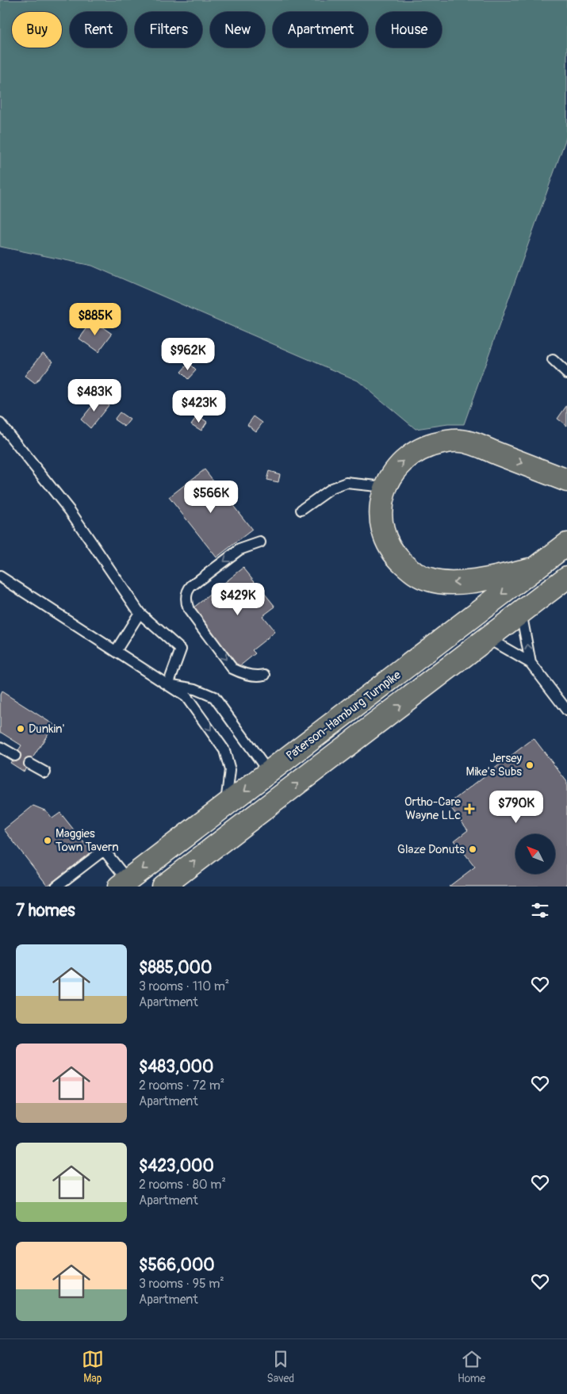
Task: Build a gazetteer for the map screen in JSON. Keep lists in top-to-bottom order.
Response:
{
  "streets": {
    "main road": ["Paterson-Hamburg Turnpike"]
  },
  "places": {
    "other": [
      "Dunkin'",
      "Jersey Mike's Subs",
      "Maggies Town Tavern",
      "Glaze Donuts"
    ],
    "health": ["Ortho-Care Wayne LLc"]
  },
  "north": "top left",
  "page": {
    "chip": [
      "Buy",
      "Rent",
      "Filters",
      "New",
      "Apartment",
      "House"
    ],
    "price": [
      "$885K",
      "$962K",
      "$483K",
      "$423K",
      "$566K",
      "$429K",
      "$790K"
    ],
    "heading": "7 homes",
    "list": [
      {
        "name": "$885,000",
        "note": "3 rooms · 110 m² · Apartment"
      },
      {
        "name": "$483,000",
        "note": "2 rooms · 72 m² · Apartment"
      },
      {
        "name": "$423,000",
        "note": "2 rooms · 80 m² · Apartment"
      },
      {
        "name": "$566,000",
        "note": "3 rooms · 95 m² · Apartment"
      }
    ],
    "tabs": ["Map", "Saved", "Home"]
  }
}
